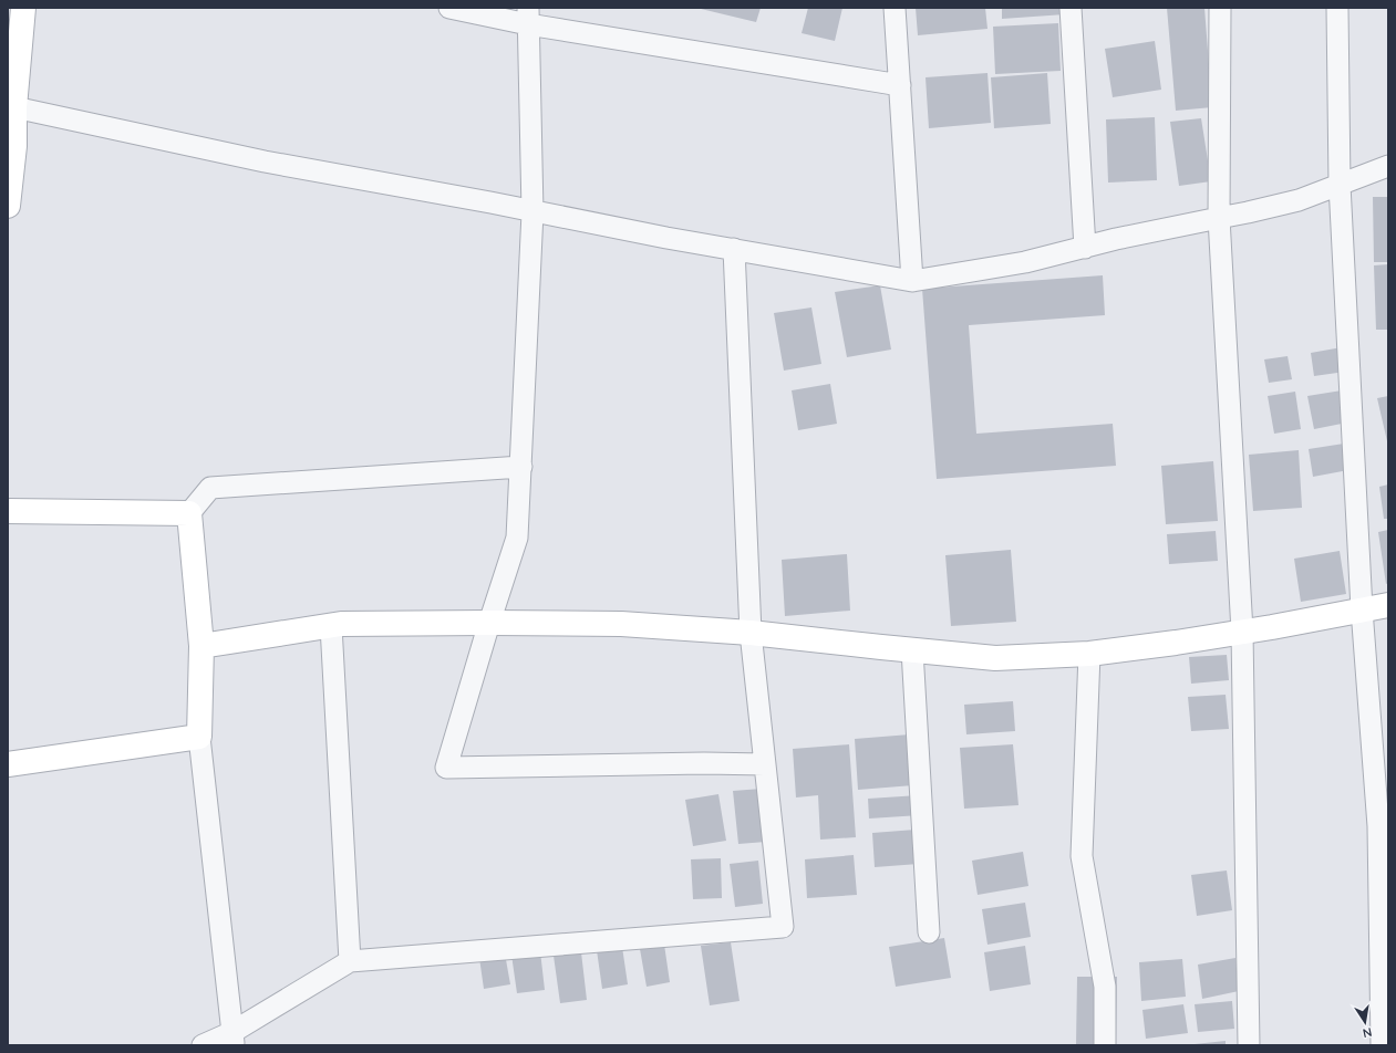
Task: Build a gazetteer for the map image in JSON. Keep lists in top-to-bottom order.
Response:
{
  "north": "bottom"
}
